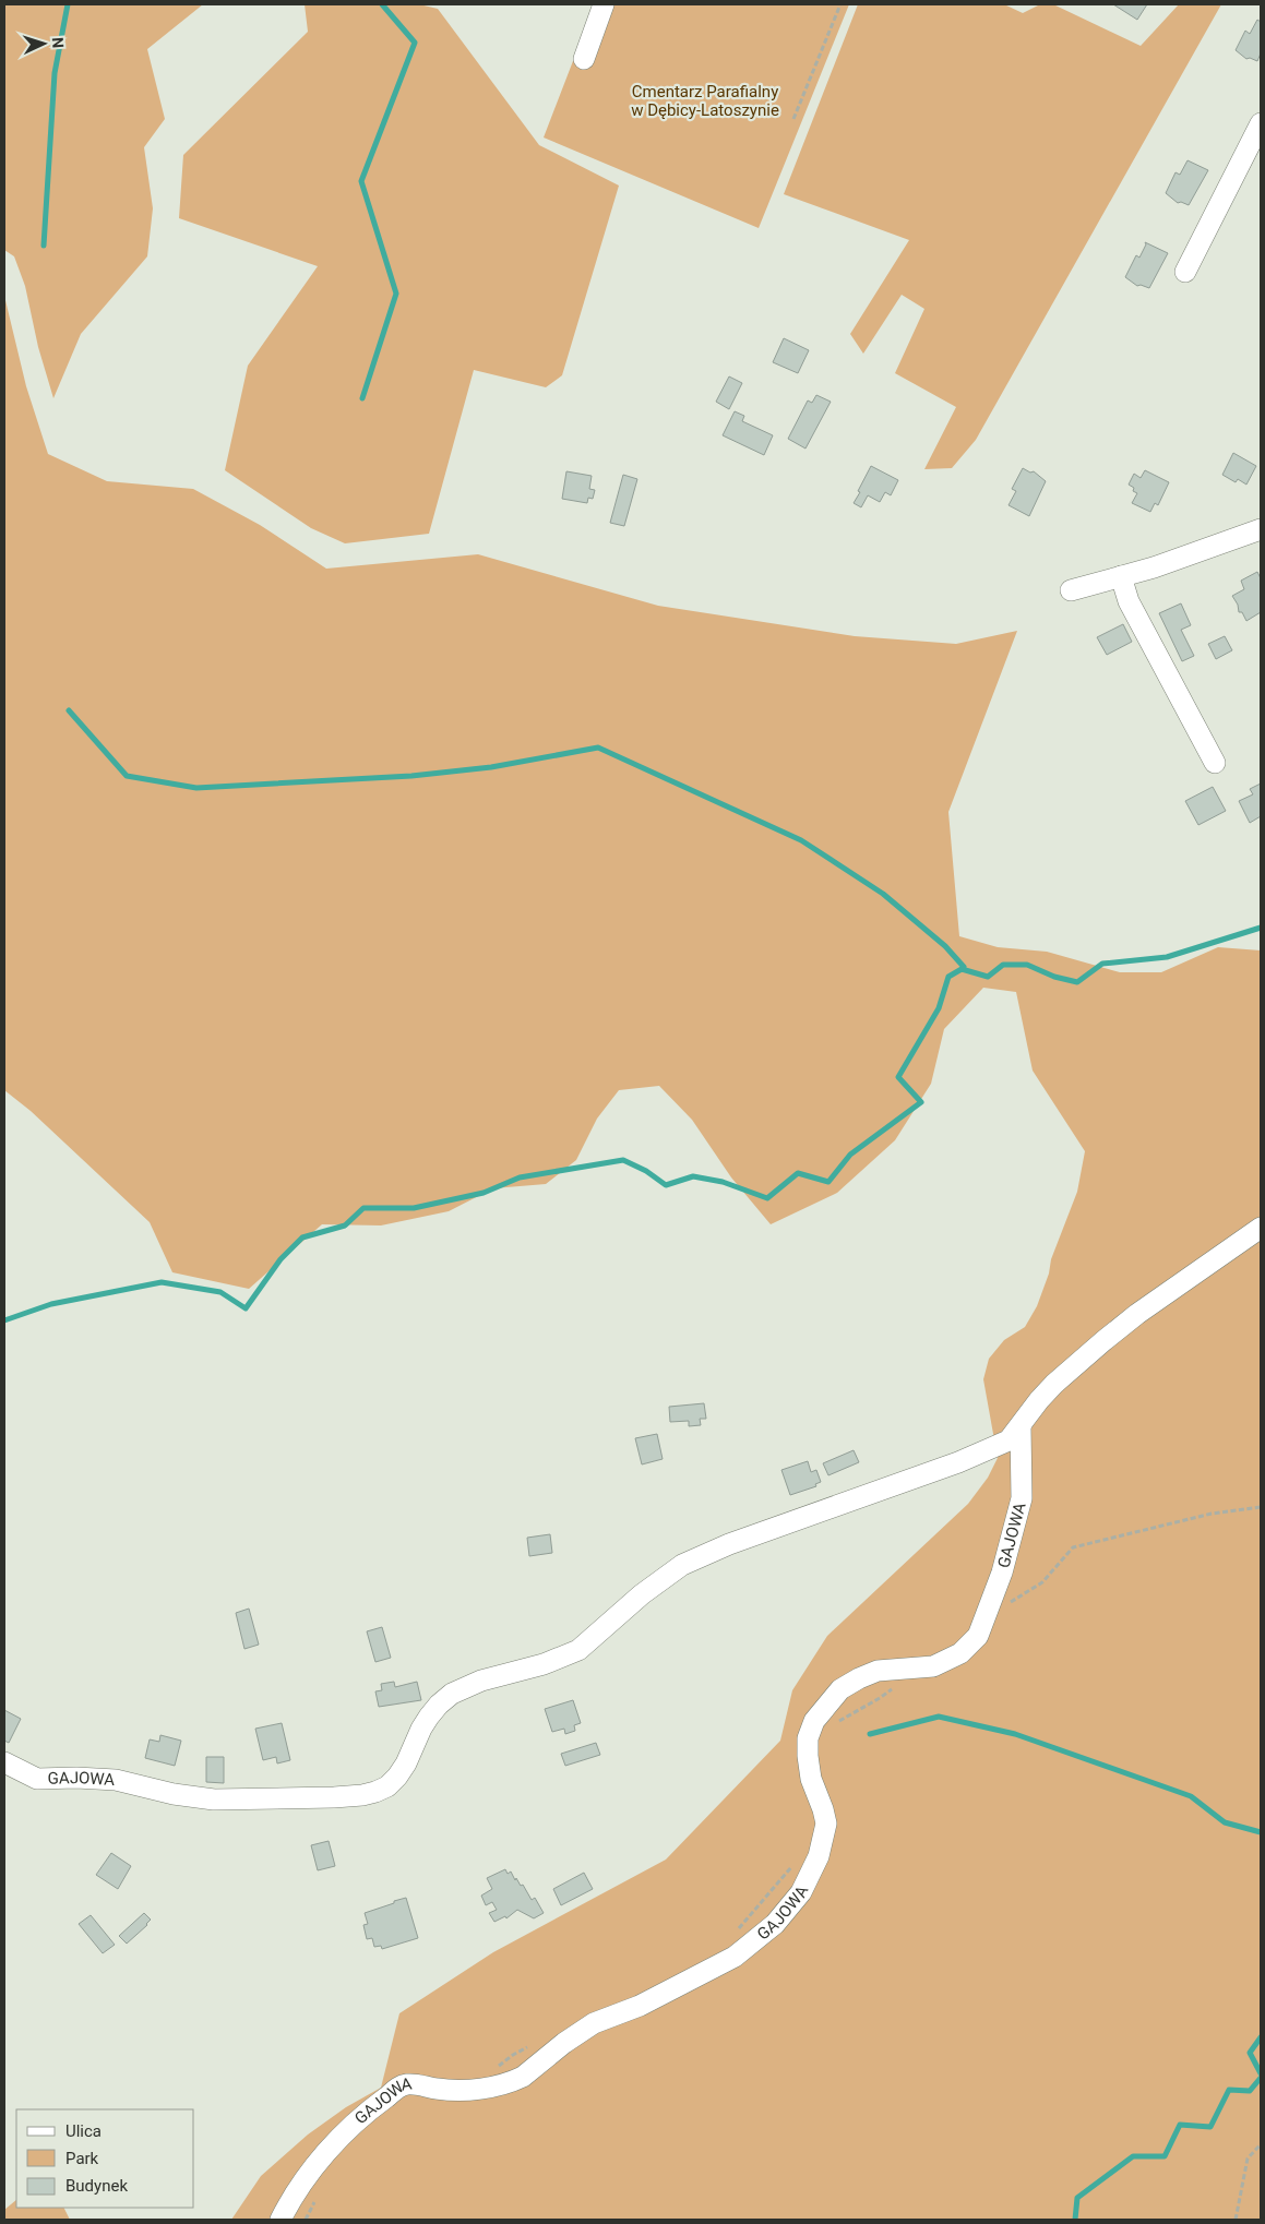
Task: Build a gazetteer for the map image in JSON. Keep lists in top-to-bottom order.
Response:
{
  "streets": {
    "street": ["GAJOWA"]
  },
  "parks": ["Cmentarz Parafialny w Dębicy-Latoszynie"],
  "legend": ["Ulica", "Park", "Budynek"],
  "north": "right"
}
